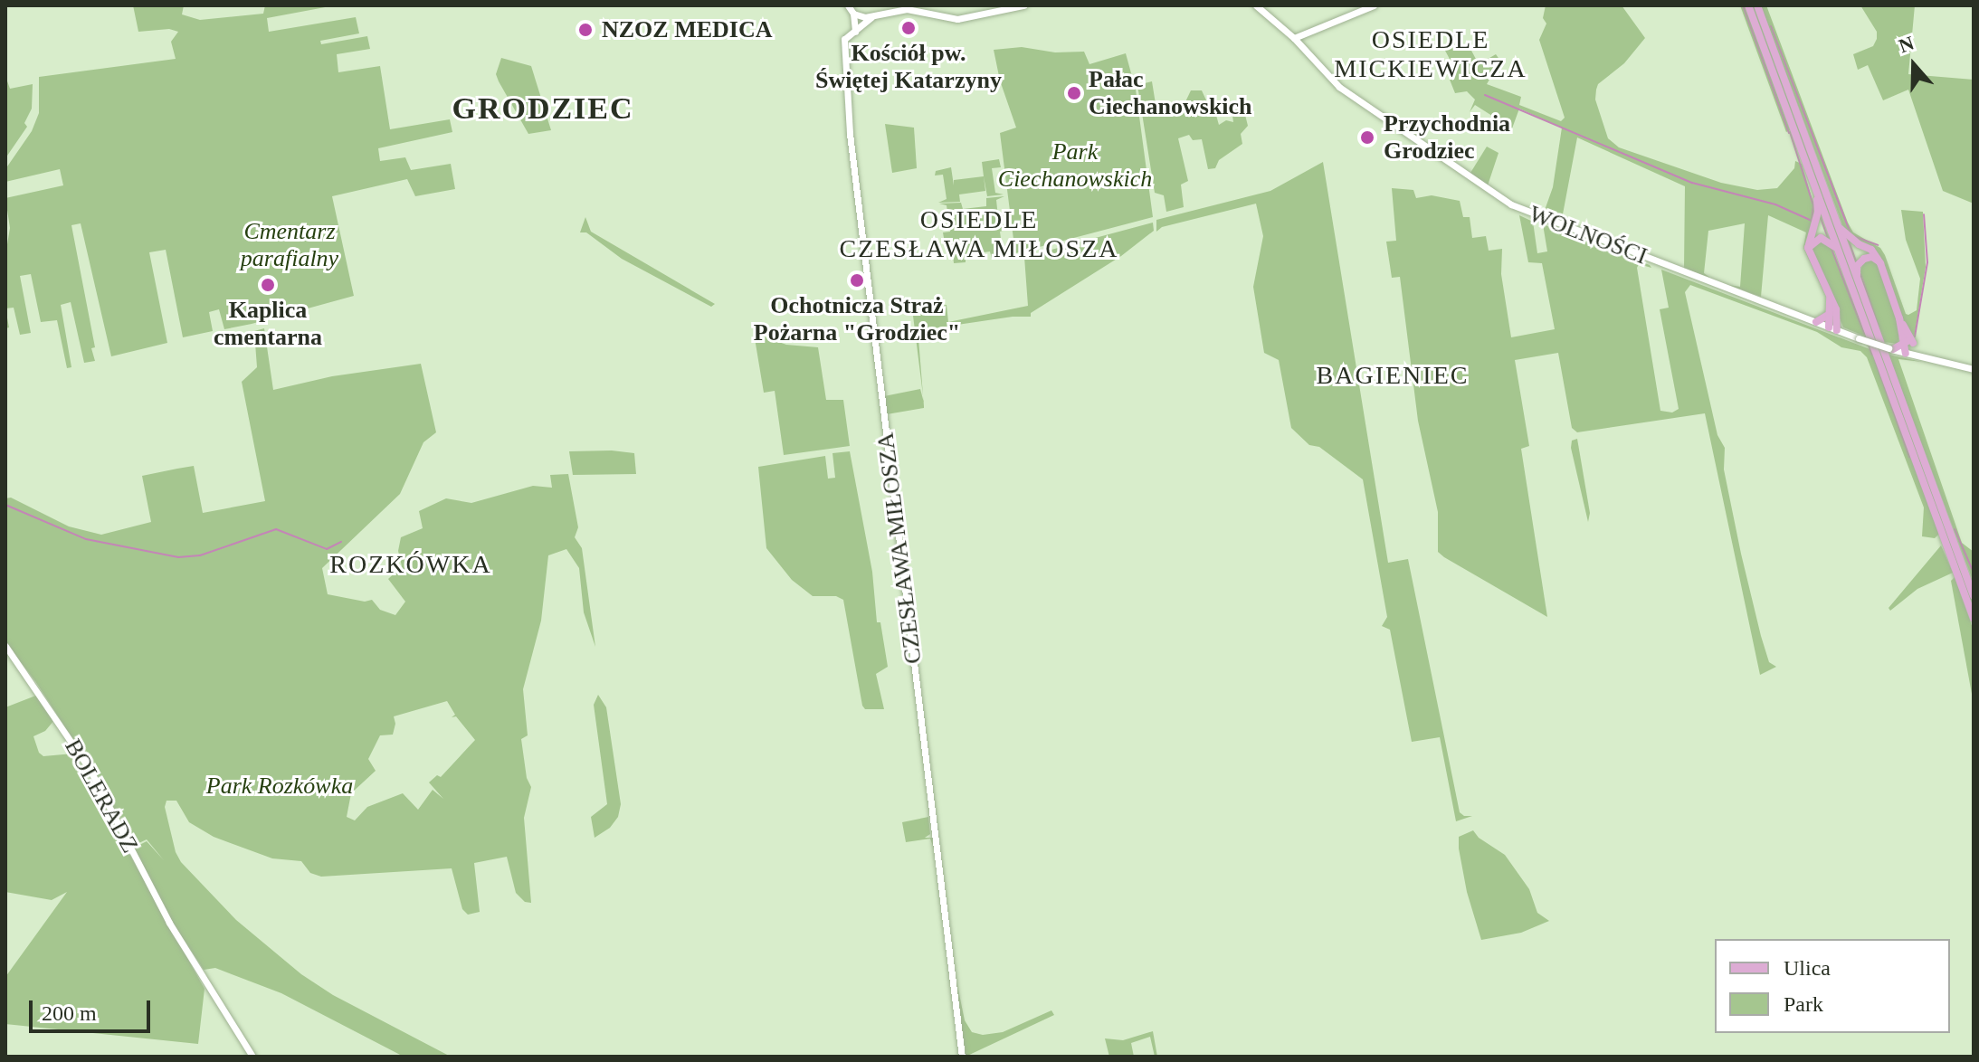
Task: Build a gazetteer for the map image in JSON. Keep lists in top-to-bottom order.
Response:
{
  "streets": {
    "street": ["WOLNOŚCI", "CZESŁAWA MIŁOSZA", "BOLERADZ"]
  },
  "districts": [
    "OSIEDLE MICKIEWICZA",
    "GRODZIEC",
    "OSIEDLE CZESŁAWA MIŁOSZA",
    "BAGIENIEC",
    "ROZKÓWKA"
  ],
  "parks": ["Park Ciechanowskich", "Cmentarz parafialny", "Park Rozkówka"],
  "places": [
    "Kościół pw. Świętej Katarzyny",
    "NZOZ MEDICA",
    "Pałac Ciechanowskich",
    "Przychodnia Grodziec",
    "Ochotnicza Straż Pożarna \"Grodziec\"",
    "Kaplica cmentarna"
  ],
  "legend": ["Ulica", "Park"],
  "scale_bar": "200 m",
  "north": "top"
}
